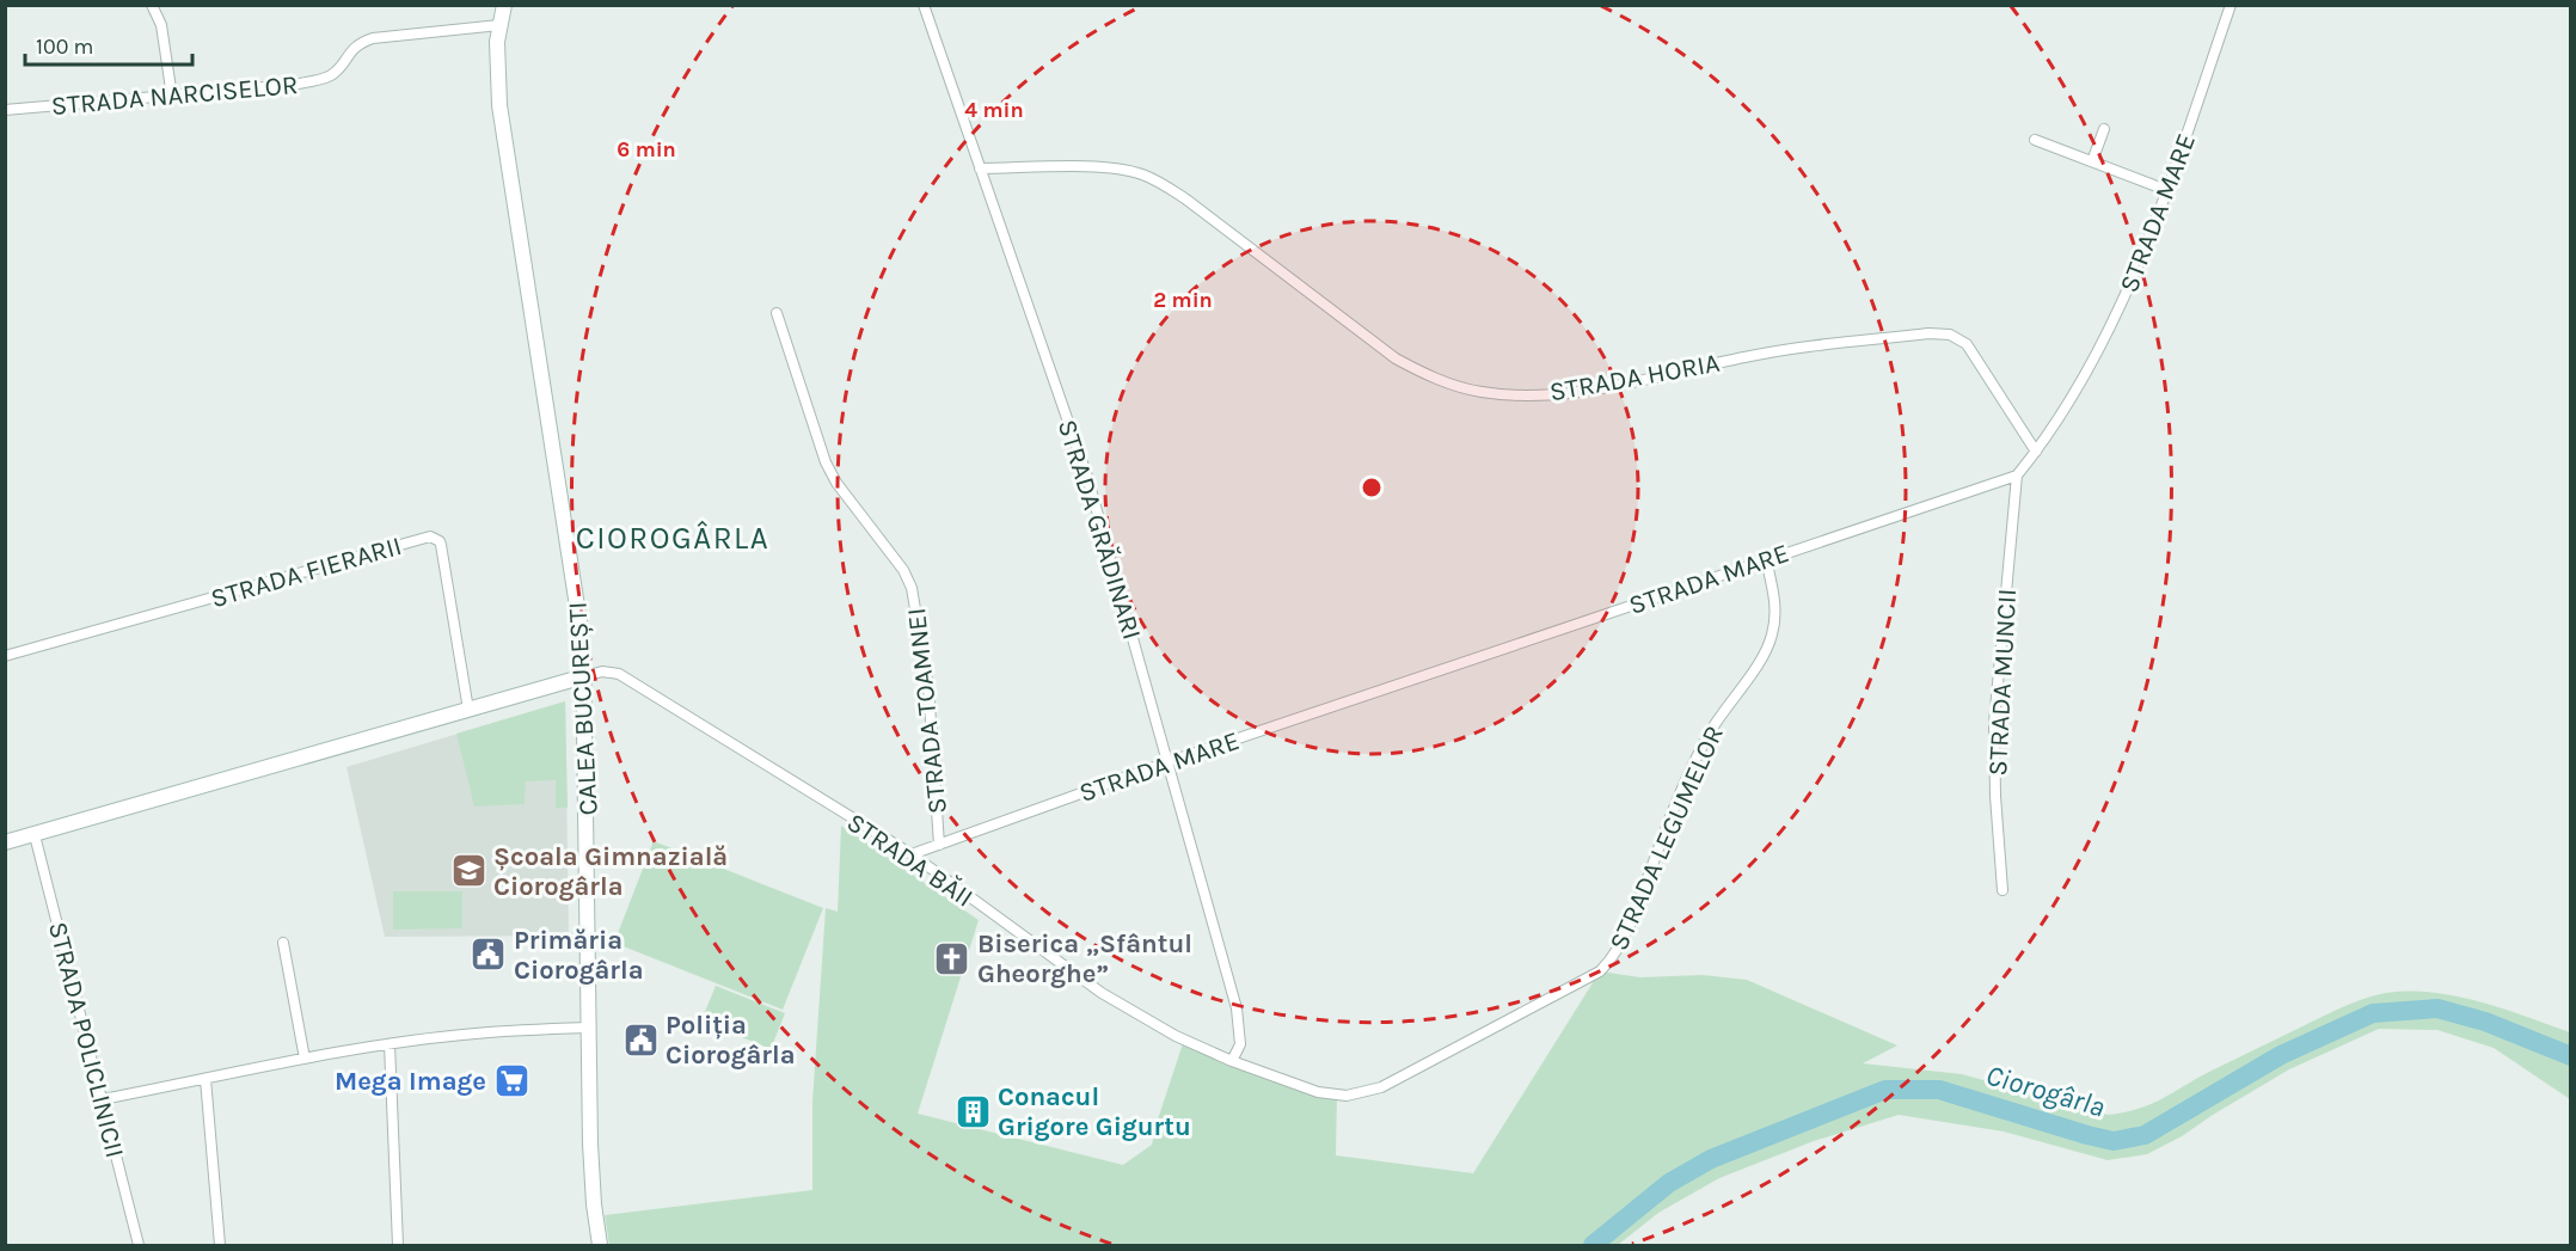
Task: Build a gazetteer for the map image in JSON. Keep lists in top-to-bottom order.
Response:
{
  "streets": {
    "main road": ["CALEA BUCUREȘTI"],
    "street": [
      "STRADA NARCISELOR",
      "STRADA MARE",
      "STRADA HORIA",
      "STRADA GRĂDINARI",
      "STRADA FIERARII",
      "STRADA MUNCII",
      "STRADA TOAMNEI",
      "STRADA LEGUMELOR",
      "STRADA BĂII",
      "STRADA POLICLINICII"
    ]
  },
  "crossings": [
    ["STRADA NARCISELOR", "CALEA BUCUREȘTI"],
    ["STRADA MARE", "STRADA HORIA"],
    ["STRADA MARE", "STRADA GRĂDINARI"],
    ["STRADA MARE", "STRADA MUNCII"],
    ["STRADA MARE", "STRADA TOAMNEI"],
    ["STRADA MARE", "STRADA LEGUMELOR"],
    ["STRADA MARE", "STRADA BĂII"],
    ["STRADA HORIA", "STRADA GRĂDINARI"],
    ["STRADA GRĂDINARI", "STRADA BĂII"],
    ["CALEA BUCUREȘTI", "STRADA BĂII"],
    ["STRADA LEGUMELOR", "STRADA BĂII"]
  ],
  "districts": ["CIOROGÂRLA"],
  "water": ["Ciorogârla"],
  "places": {
    "school or university": ["Școala Gimnazială Ciorogârla"],
    "public building": ["Primăria Ciorogârla", "Poliția Ciorogârla"],
    "church": ["Biserica „Sfântul Gheorghe”"],
    "supermarket": ["Mega Image"],
    "building": ["Conacul Grigore Gigurtu"]
  },
  "scale_bar": "100 m",
  "rings": ["4 min", "6 min", "2 min"]
}
